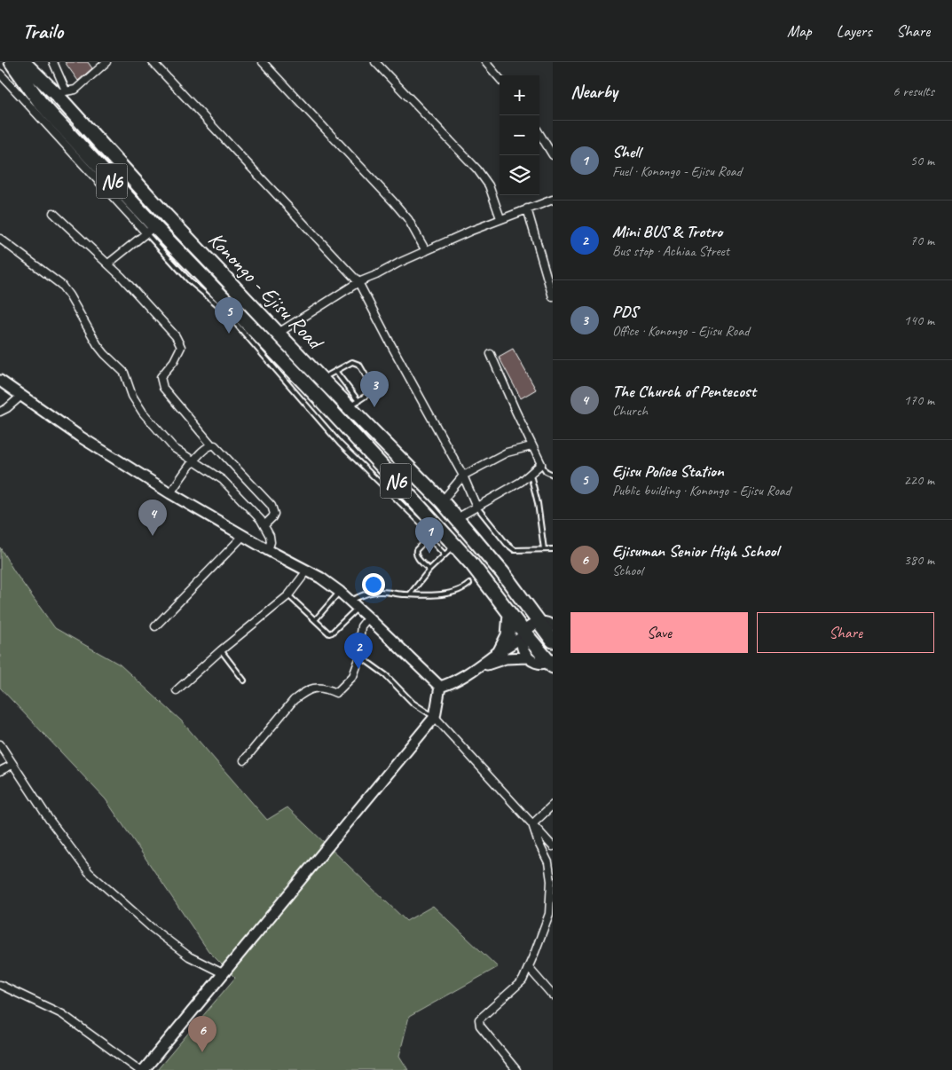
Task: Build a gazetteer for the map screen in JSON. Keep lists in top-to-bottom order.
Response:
{
  "streets": {
    "highway": ["N6", "Konongo - Ejisu Road"]
  },
  "crossings": [
    ["N6", "Konongo - Ejisu Road"]
  ],
  "page": {
    "header": "Trailo",
    "nav": ["Map", "Layers", "Share"],
    "heading": ["Nearby", "6 results"],
    "map_buttons": ["+", "−"],
    "list": [
      {
        "mark": "1",
        "name": "Shell",
        "note": "Fuel · Konongo - Ejisu Road",
        "value": "50 m"
      },
      {
        "mark": "2",
        "name": "Mini BUS & Trotro",
        "note": "Bus stop · Achiaa Street",
        "value": "70 m"
      },
      {
        "mark": "3",
        "name": "PDS",
        "note": "Office · Konongo - Ejisu Road",
        "value": "140 m"
      },
      {
        "mark": "4",
        "name": "The Church of Pentecost",
        "note": "Church",
        "value": "170 m"
      },
      {
        "mark": "5",
        "name": "Ejisu Police Station",
        "note": "Public building · Konongo - Ejisu Road",
        "value": "220 m"
      },
      {
        "mark": "6",
        "name": "Ejisuman Senior High School",
        "note": "School",
        "value": "380 m"
      }
    ],
    "pins": [
      "5",
      "3",
      "4",
      "1",
      "2",
      "6"
    ],
    "buttons": ["Save", "Share"]
  }
}
